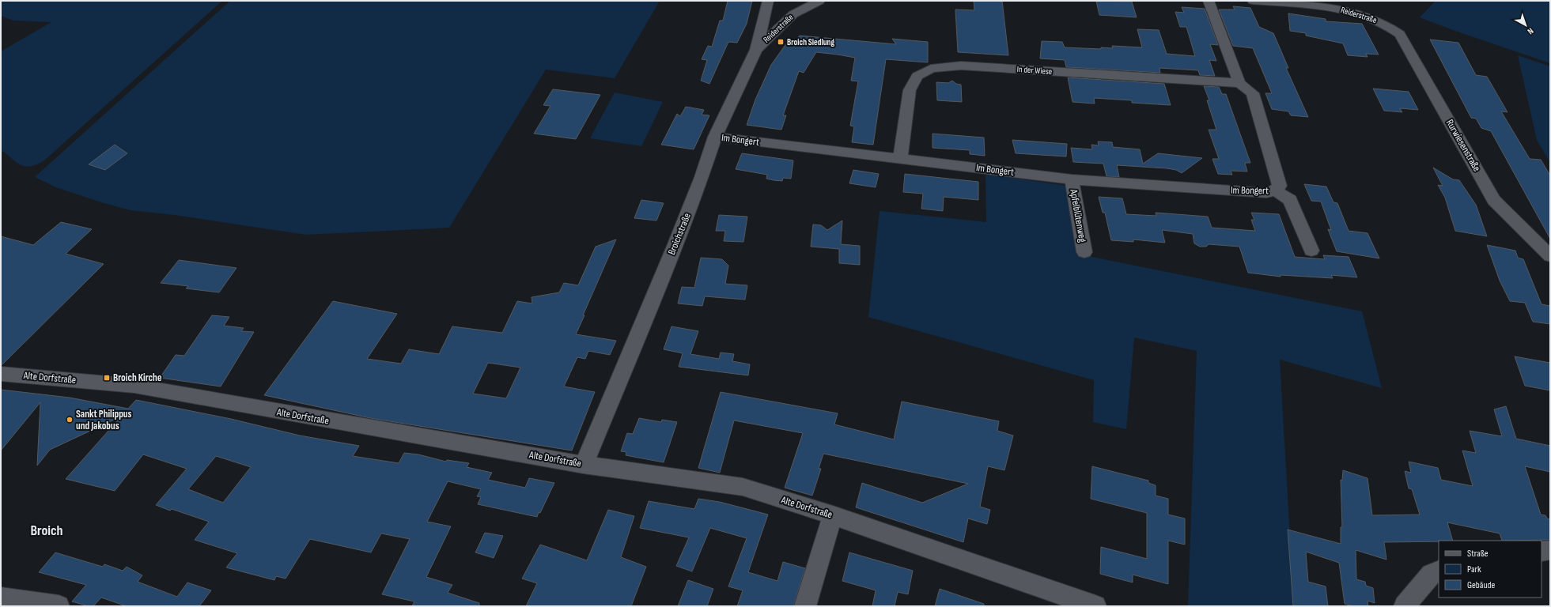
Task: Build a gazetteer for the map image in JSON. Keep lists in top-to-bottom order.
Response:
{
  "streets": {
    "street": [
      "Reiderstraße",
      "In der Wiese",
      "Im Bongert",
      "Rurwiesenstraße",
      "Apfelblütenweg",
      "Broichstraße",
      "Alte Dorfstraße"
    ]
  },
  "crossings": [
    ["Reiderstraße", "Rurwiesenstraße"],
    ["Reiderstraße", "Broichstraße"],
    ["In der Wiese", "Im Bongert"],
    ["Im Bongert", "Apfelblütenweg"],
    ["Im Bongert", "Broichstraße"],
    ["Broichstraße", "Alte Dorfstraße"]
  ],
  "districts": ["Broich"],
  "places": {
    "transit": ["Broich Siedlung", "Broich Kirche"],
    "other": ["Sankt Philippus und Jakobus"]
  },
  "legend": ["Straße", "Park", "Gebäude"],
  "north": "bottom right"
}
